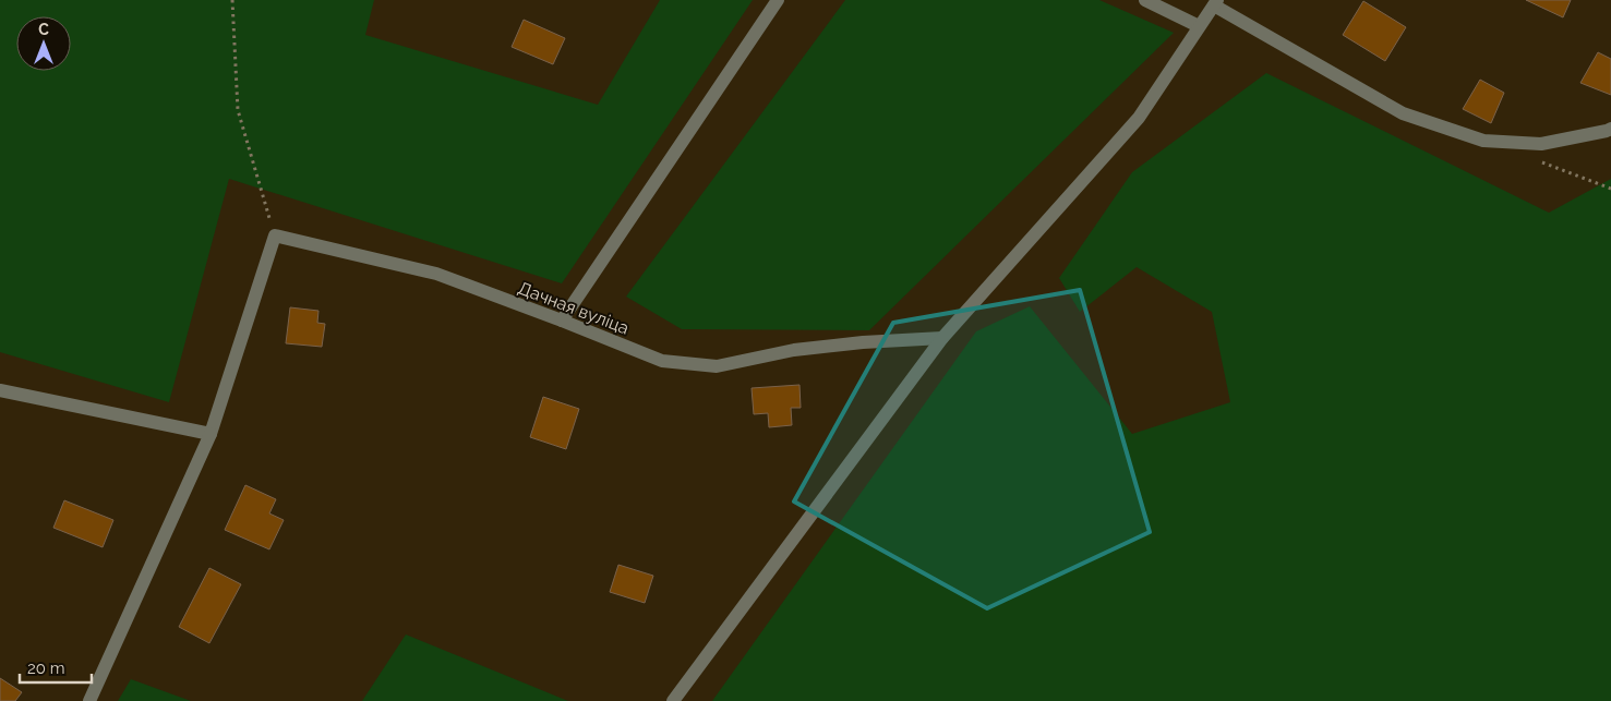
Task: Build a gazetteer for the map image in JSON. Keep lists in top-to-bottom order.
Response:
{
  "streets": {
    "street": ["Дачная вуліца"]
  },
  "scale_bar": "20 m",
  "north": "top"
}
